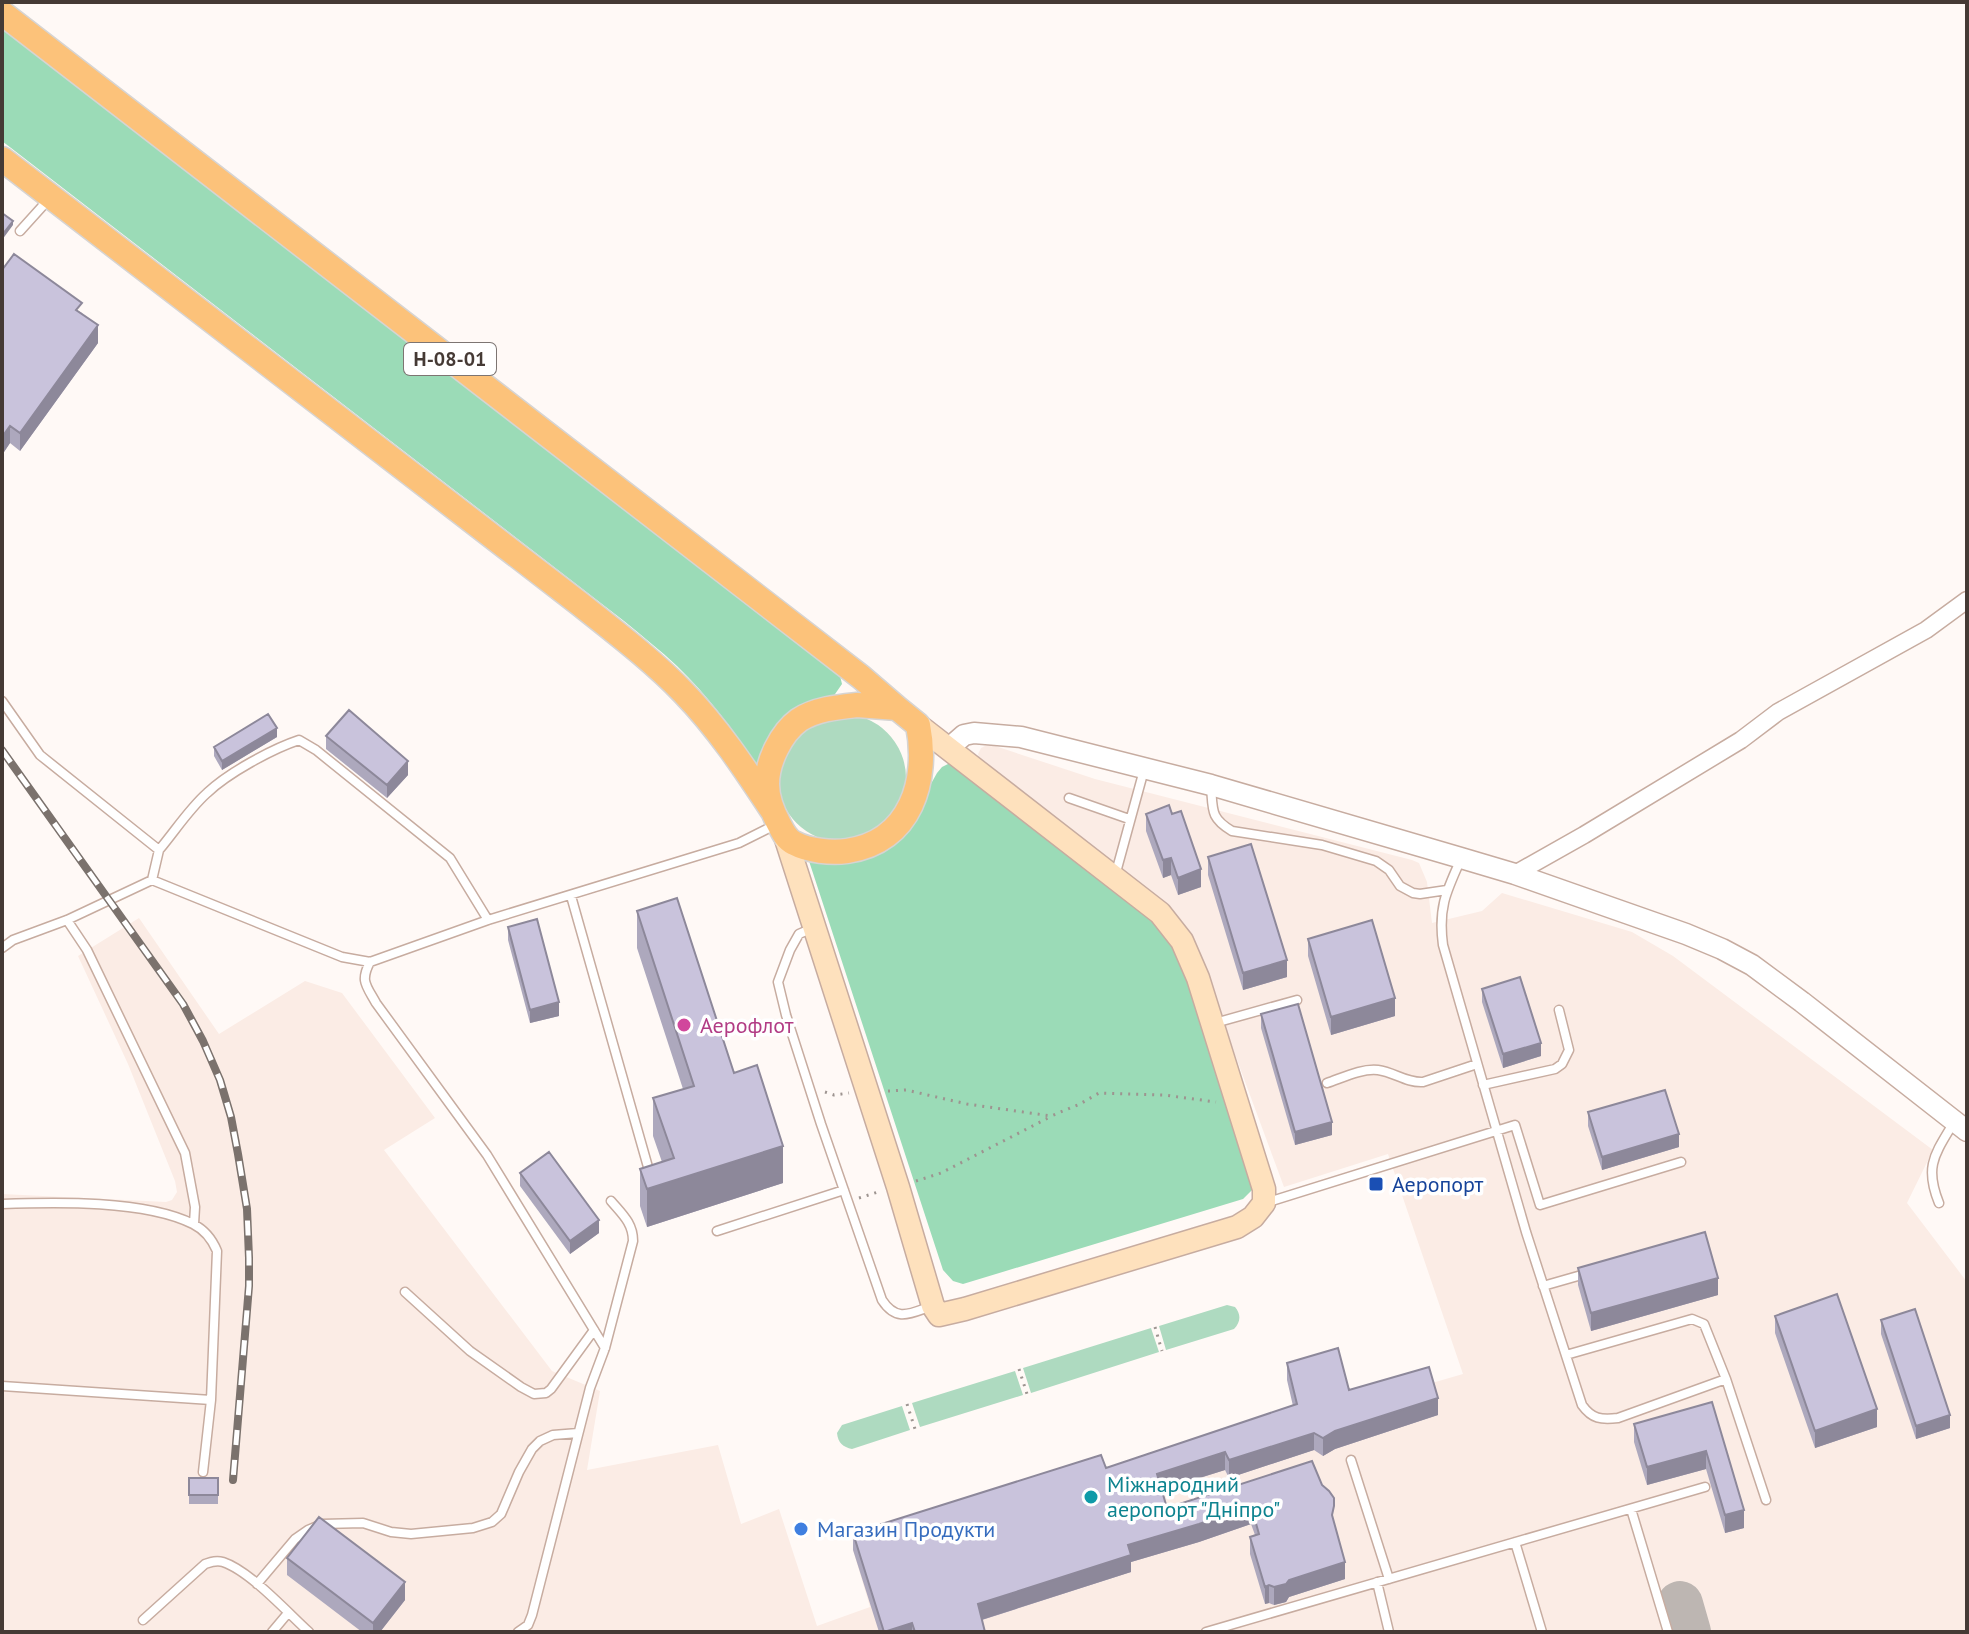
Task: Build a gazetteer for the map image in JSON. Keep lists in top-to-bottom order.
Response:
{
  "streets": {
    "main road": ["Н-08-01"]
  },
  "places": {
    "other": ["Аерофлот", "Міжнародний аеропорт \"Дніпро\"", "Магазин Продукти"],
    "transit": ["Аеропорт"]
  }
}
